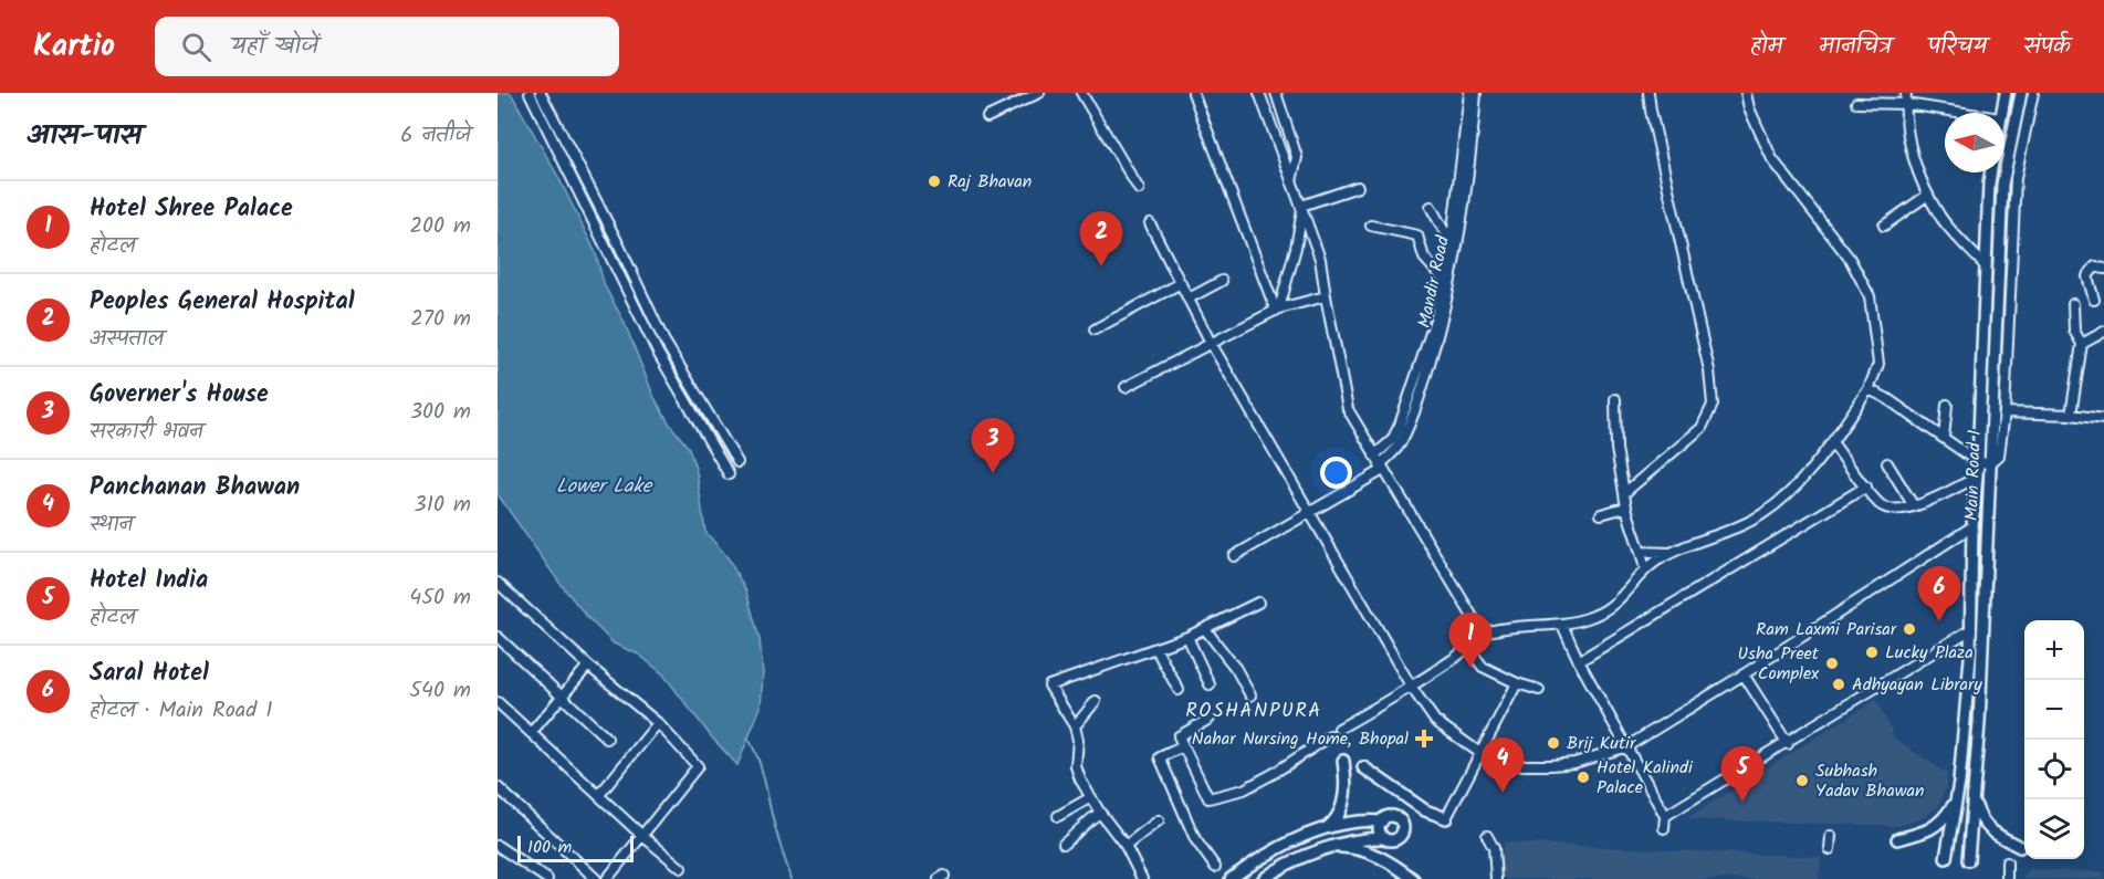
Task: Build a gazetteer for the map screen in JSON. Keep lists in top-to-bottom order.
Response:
{
  "streets": {
    "main road": ["Main Road 1"],
    "street": ["Mandir Road"]
  },
  "districts": ["ROSHANPURA"],
  "water": ["Lower Lake"],
  "places": {
    "other": [
      "Raj Bhavan",
      "Ram Laxmi Parisar",
      "Lucky Plaza",
      "Usha Preet Complex",
      "Adhyayan Library",
      "Brij Kutir",
      "Hotel Kalindi Palace",
      "Subhash Yadav Bhawan"
    ],
    "health": ["Nahar Nursing Home, Bhopal"]
  },
  "scale_bar": "100 m",
  "north": "left",
  "page": {
    "header": "Kartio",
    "search": "यहाँ खोजें",
    "nav": [
      "होम",
      "मानचित्र",
      "परिचय",
      "संपर्क"
    ],
    "heading": ["आस-पास", "6 नतीजे"],
    "list": [
      {
        "mark": "1",
        "name": "Hotel Shree Palace",
        "note": "होटल",
        "value": "200 m"
      },
      {
        "mark": "2",
        "name": "Peoples General Hospital",
        "note": "अस्पताल",
        "value": "270 m"
      },
      {
        "mark": "3",
        "name": "Governer's House",
        "note": "सरकारी भवन",
        "value": "300 m"
      },
      {
        "mark": "4",
        "name": "Panchanan Bhawan",
        "note": "स्थान",
        "value": "310 m"
      },
      {
        "mark": "5",
        "name": "Hotel India",
        "note": "होटल",
        "value": "450 m"
      },
      {
        "mark": "6",
        "name": "Saral Hotel",
        "note": "होटल · Main Road 1",
        "value": "540 m"
      }
    ],
    "pins": [
      "2",
      "3",
      "6",
      "1",
      "4",
      "5"
    ],
    "map_buttons": ["+", "−"],
    "scale": "100 m"
  }
}
